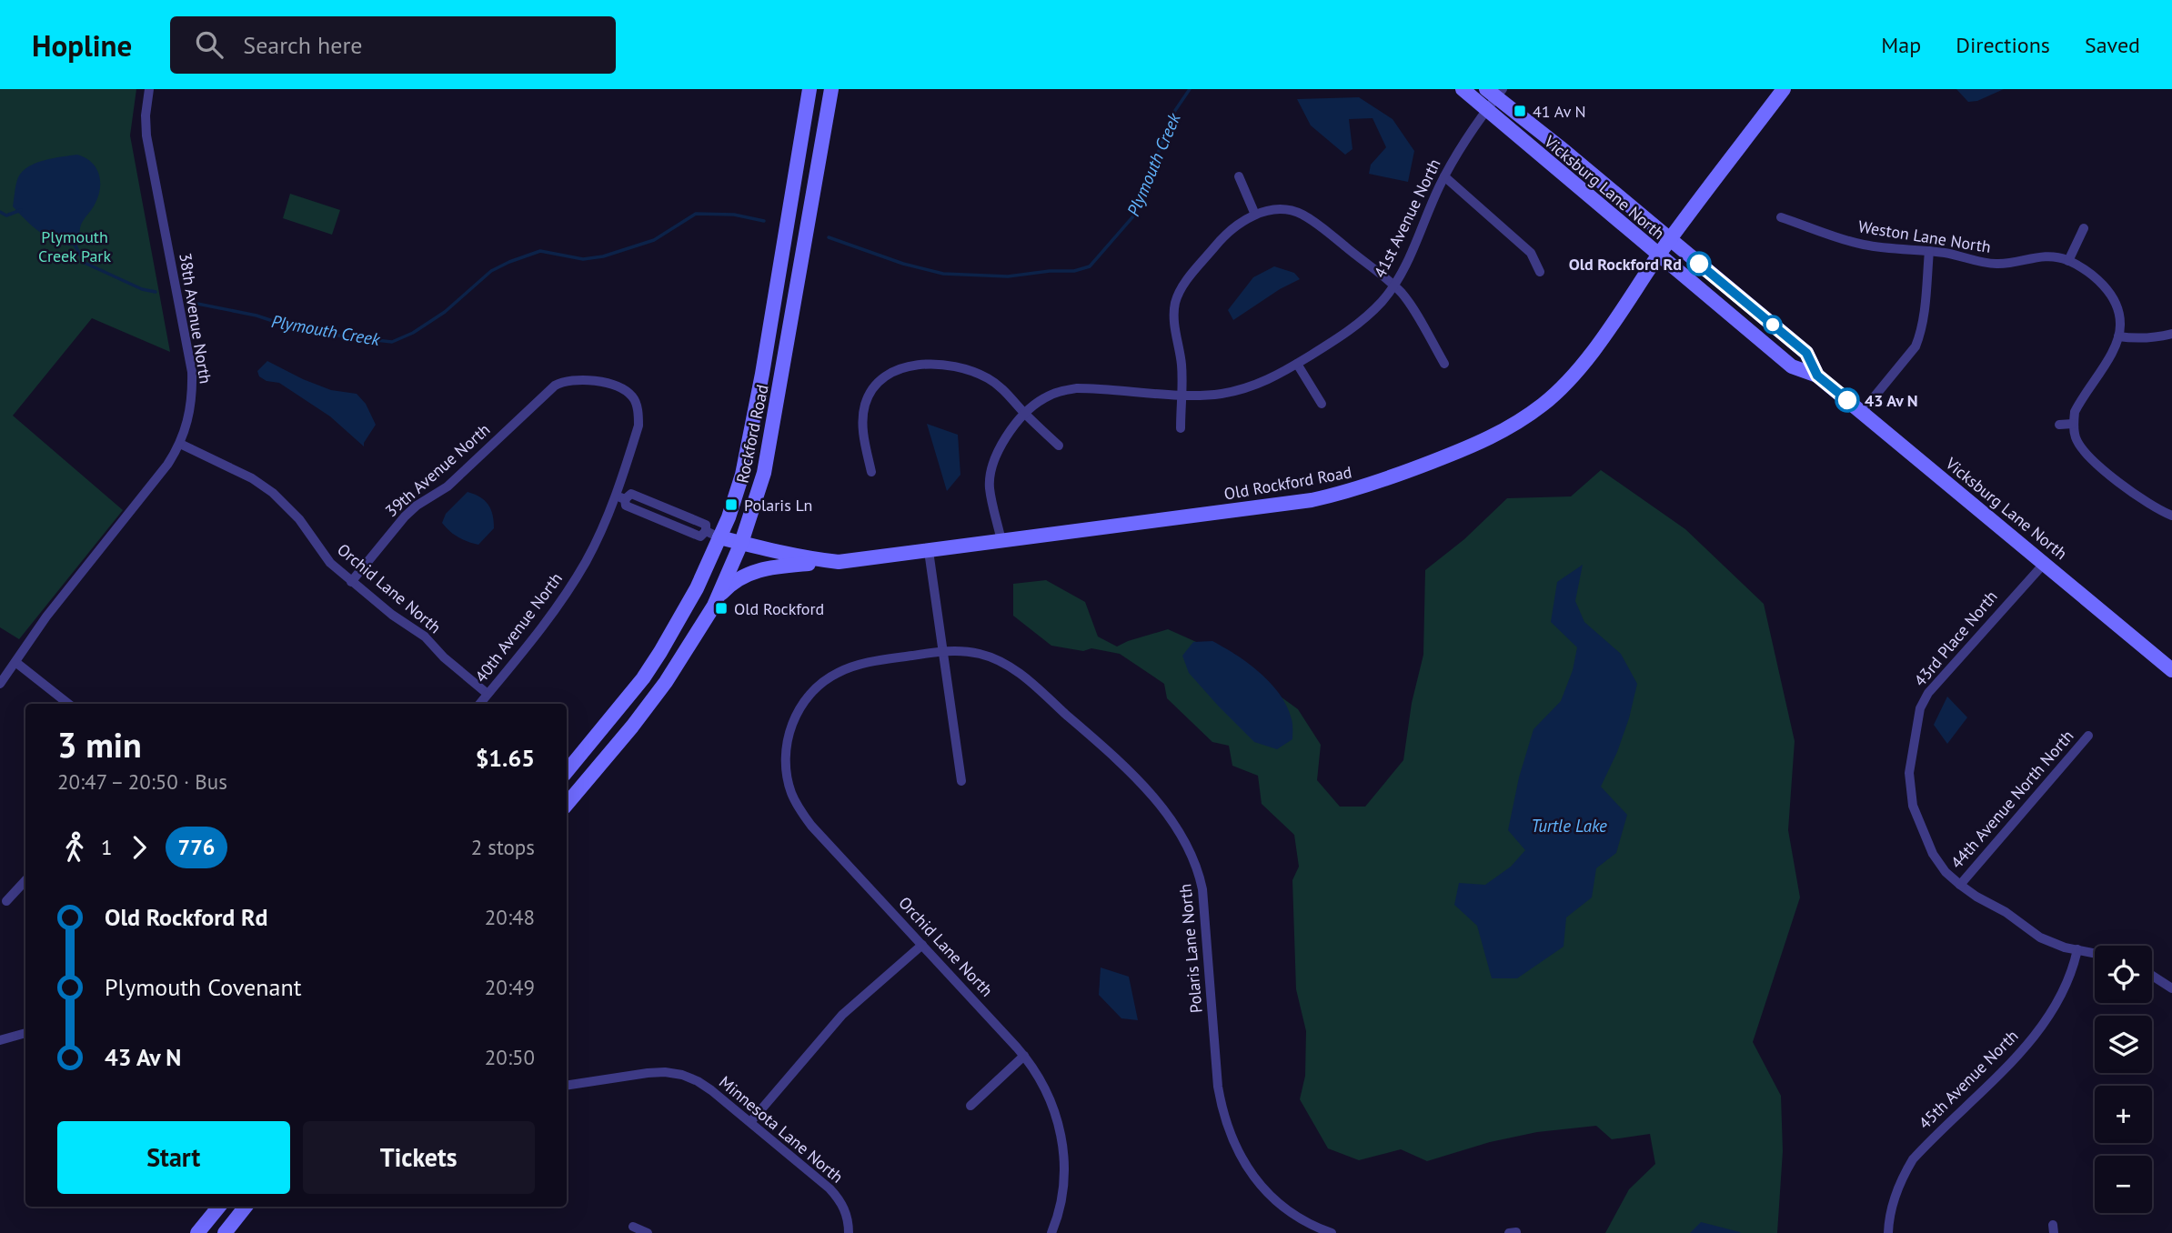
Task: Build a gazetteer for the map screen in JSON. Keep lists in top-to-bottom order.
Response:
{
  "streets": {
    "main road": ["Vicksburg Lane North", "Rockford Road", "Old Rockford Road"],
    "street": [
      "41st Avenue North",
      "Weston Lane North",
      "38th Avenue North",
      "39th Avenue North",
      "Orchid Lane North",
      "40th Avenue North",
      "43rd Place North",
      "44th Avenue North North",
      "Polaris Lane North",
      "45th Avenue North",
      "Minnesota Lane North"
    ]
  },
  "crossings": [
    ["Vicksburg Lane North", "41st Avenue North"],
    ["Vicksburg Lane North", "Old Rockford Road"],
    ["Vicksburg Lane North", "43rd Place North"],
    ["41st Avenue North", "Old Rockford Road"],
    ["38th Avenue North", "Orchid Lane North"],
    ["Rockford Road", "Old Rockford Road"],
    ["39th Avenue North", "Orchid Lane North"],
    ["39th Avenue North", "40th Avenue North"],
    ["Old Rockford Road", "40th Avenue North"],
    ["Orchid Lane North", "40th Avenue North"],
    ["Orchid Lane North", "Polaris Lane North"],
    ["43rd Place North", "44th Avenue North North"],
    ["43rd Place North", "45th Avenue North"]
  ],
  "water": ["Plymouth Creek", "Turtle Lake"],
  "parks": ["Plymouth Creek Park"],
  "places": {
    "transit": ["41 Av N", "Polaris Ln", "Old Rockford"],
    "other": ["Old Rockford Rd", "43 Av N"]
  },
  "lines": ["bus line 776"],
  "page": {
    "header": "Hopline",
    "search": "Search here",
    "nav": ["Map", "Directions", "Saved"],
    "heading": ["3 min", "20:47 – 20:50 · Bus", "$1.65"],
    "legs": ["1", "776", "2 stops"],
    "list": [
      {
        "name": "Old Rockford Rd",
        "value": "20:48"
      },
      {
        "name": "Plymouth Covenant",
        "value": "20:49"
      },
      {
        "name": "43 Av N",
        "value": "20:50"
      }
    ],
    "map_buttons": ["+", "−"],
    "buttons": ["Start", "Tickets"]
  }
}
